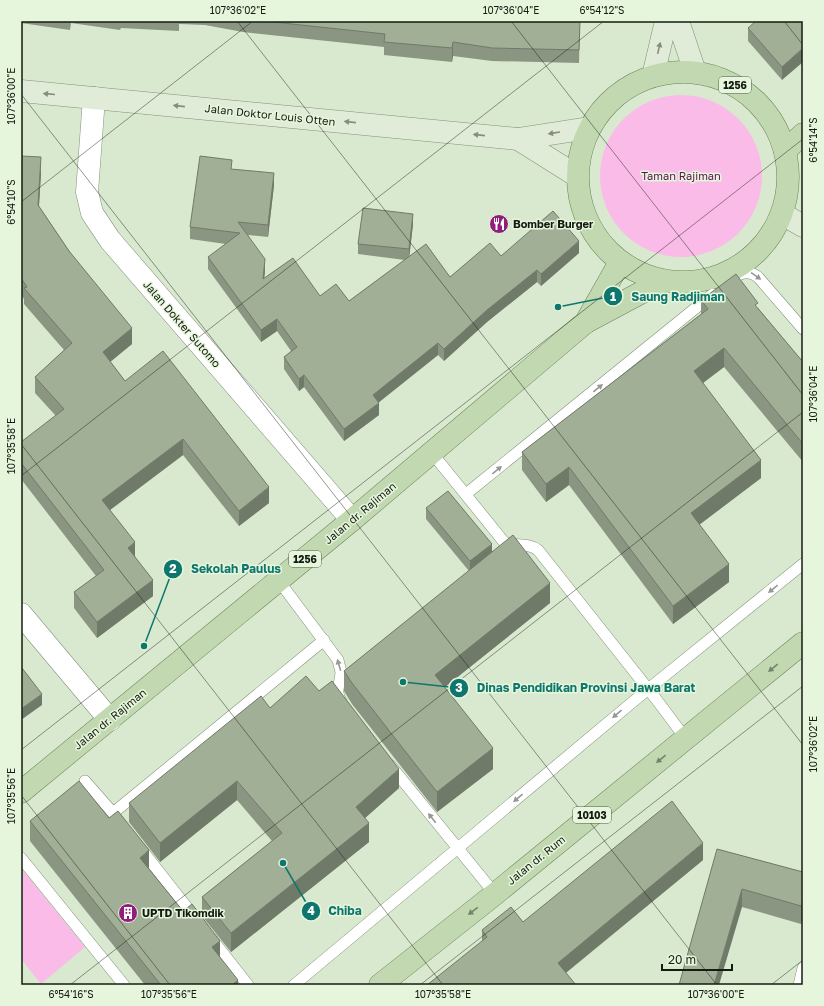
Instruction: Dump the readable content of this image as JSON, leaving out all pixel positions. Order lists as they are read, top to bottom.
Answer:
{
  "streets": {
    "main road": [
      "1256",
      "Jalan Doktor Louis Otten",
      "Jalan dr. Rajiman",
      "10103",
      "Jalan dr. Rum"
    ],
    "street": ["Jalan Dokter Sutomo"]
  },
  "crossings": [
    ["1256", "Jalan Doktor Louis Otten"],
    ["1256", "Jalan dr. Rajiman"],
    ["Jalan Doktor Louis Otten", "Jalan Dokter Sutomo"],
    ["Jalan Dokter Sutomo", "Jalan dr. Rajiman"]
  ],
  "one_way": ["Jalan Doktor Louis Otten", "Jalan dr. Rum"],
  "parks": ["Taman Rajiman"],
  "places": {
    "restaurant": ["Bomber Burger"],
    "other": [
      "Saung Radjiman",
      "Sekolah Paulus",
      "Dinas Pendidikan Provinsi Jawa Barat",
      "Chiba"
    ],
    "building": ["UPTD Tikomdik"]
  },
  "scale_bar": "20 m",
  "coordinates": [
    "107°36'02\"E",
    "107°36'04\"E",
    "6°54'12\"S",
    "107°36'00\"E",
    "6°54'14\"S",
    "6°54'10\"S",
    "107°35'58\"E",
    "107°35'56\"E",
    "6°54'16\"S"
  ]
}
